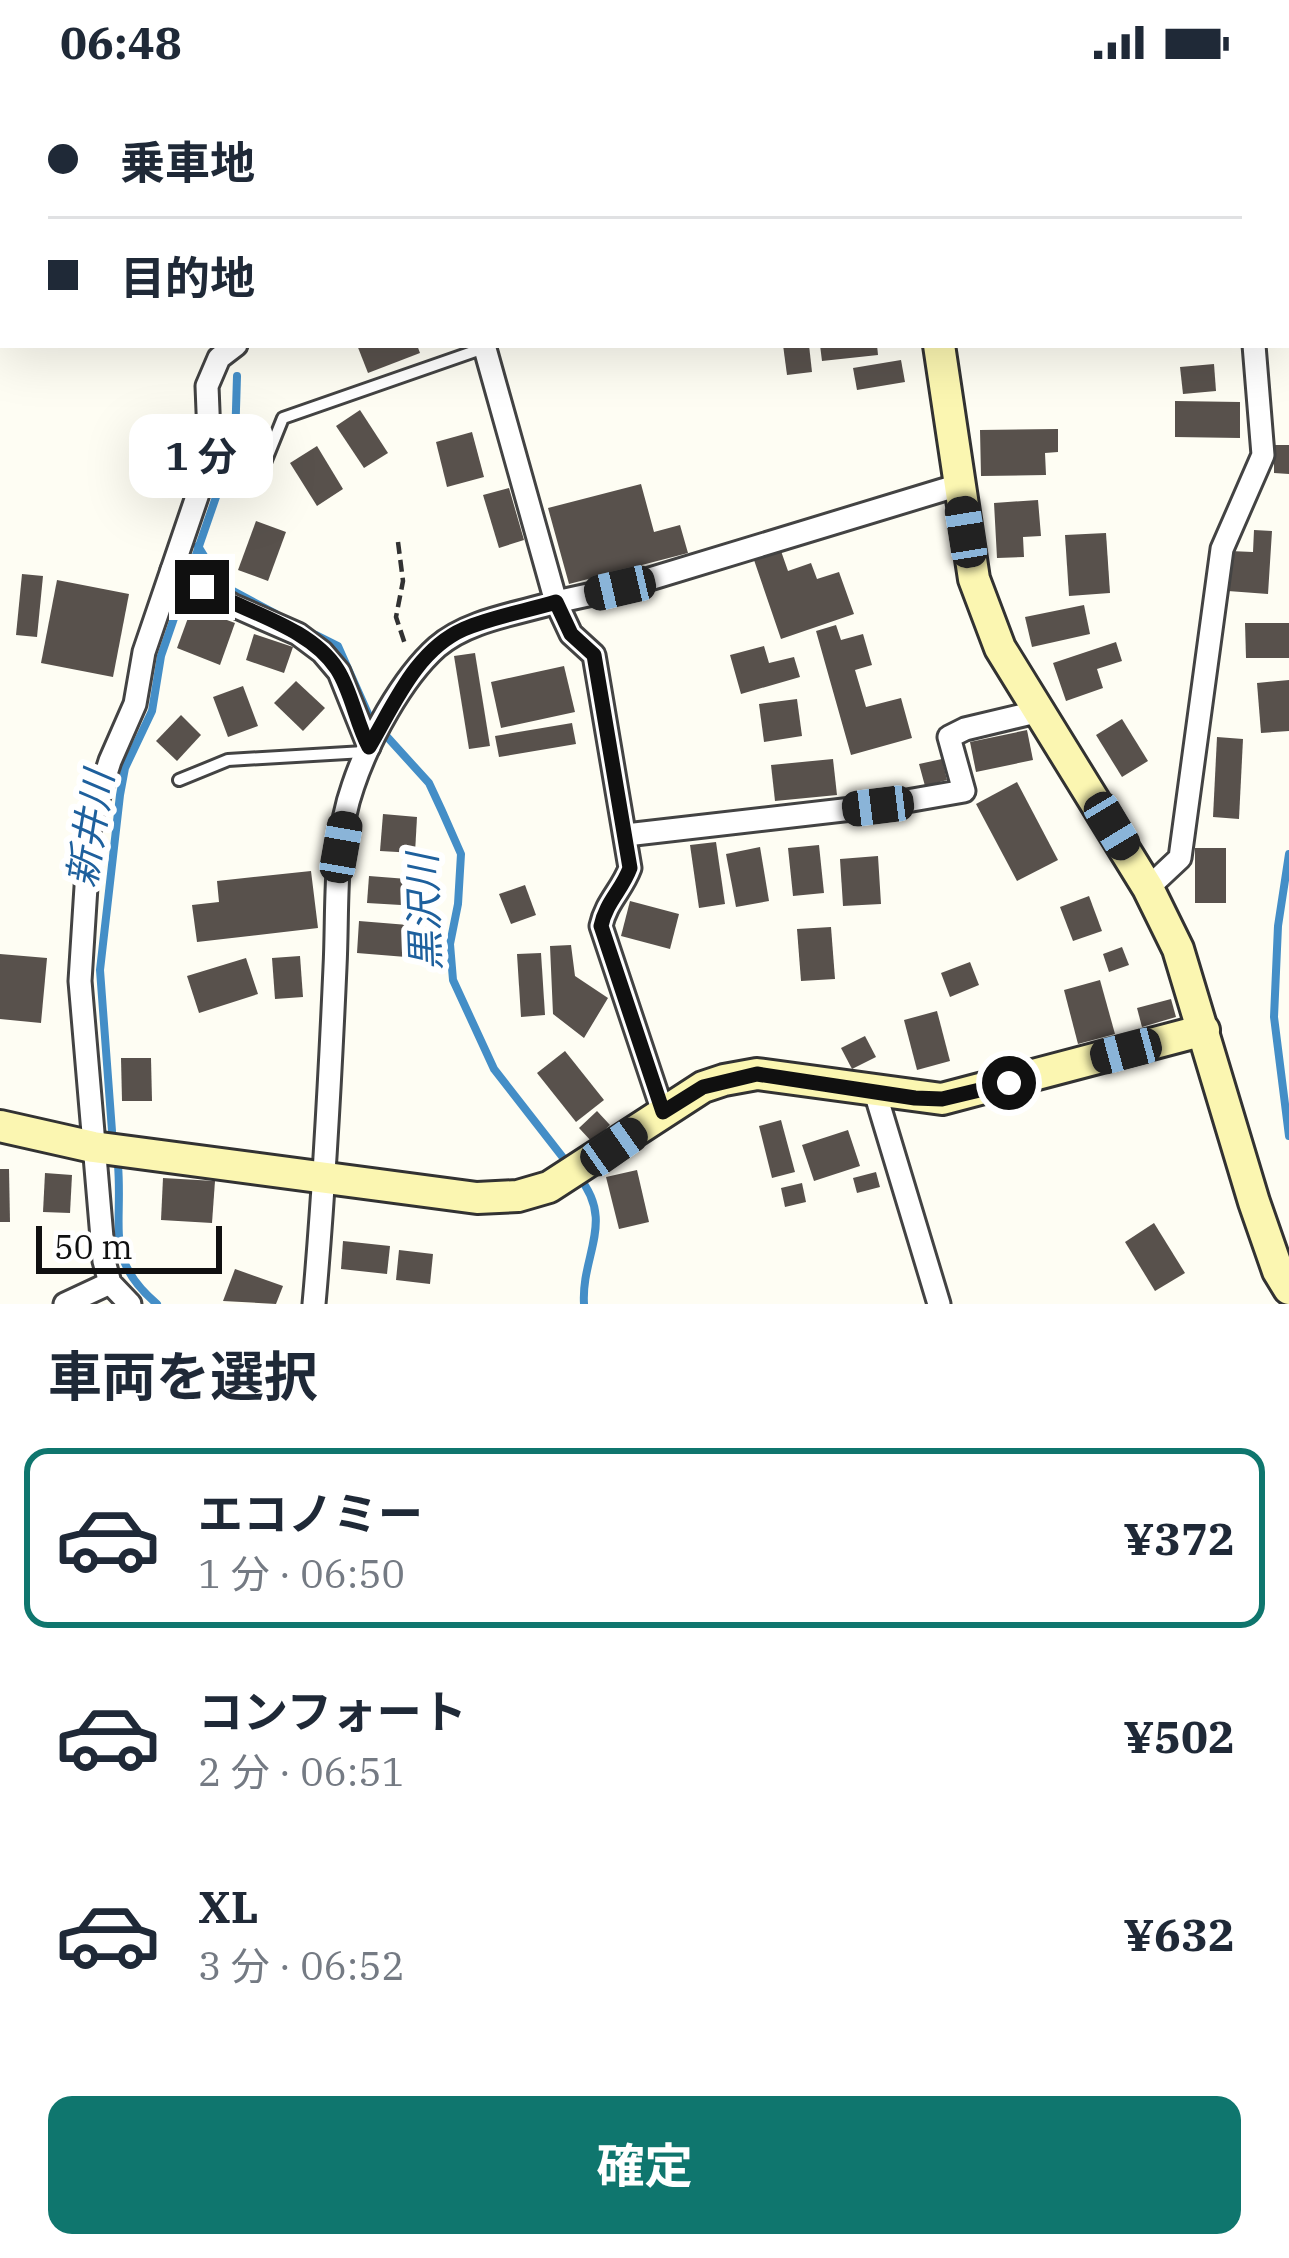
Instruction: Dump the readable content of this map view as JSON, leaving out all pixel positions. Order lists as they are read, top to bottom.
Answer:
{
  "water": ["新井川", "黒沢川"],
  "scale_bar": "50 m",
  "page": {
    "status": "06:48",
    "banner": ["乗車地", "目的地"],
    "bubble": "1 分",
    "scale": "50 m",
    "heading": "車両を選択",
    "list": [
      {
        "name": "エコノミー",
        "note": "1 分 · 06:50",
        "value": "¥372"
      },
      {
        "name": "コンフォート",
        "note": "2 分 · 06:51",
        "value": "¥502"
      },
      {
        "name": "XL",
        "note": "3 分 · 06:52",
        "value": "¥632"
      }
    ],
    "buttons": "確定"
  }
}
